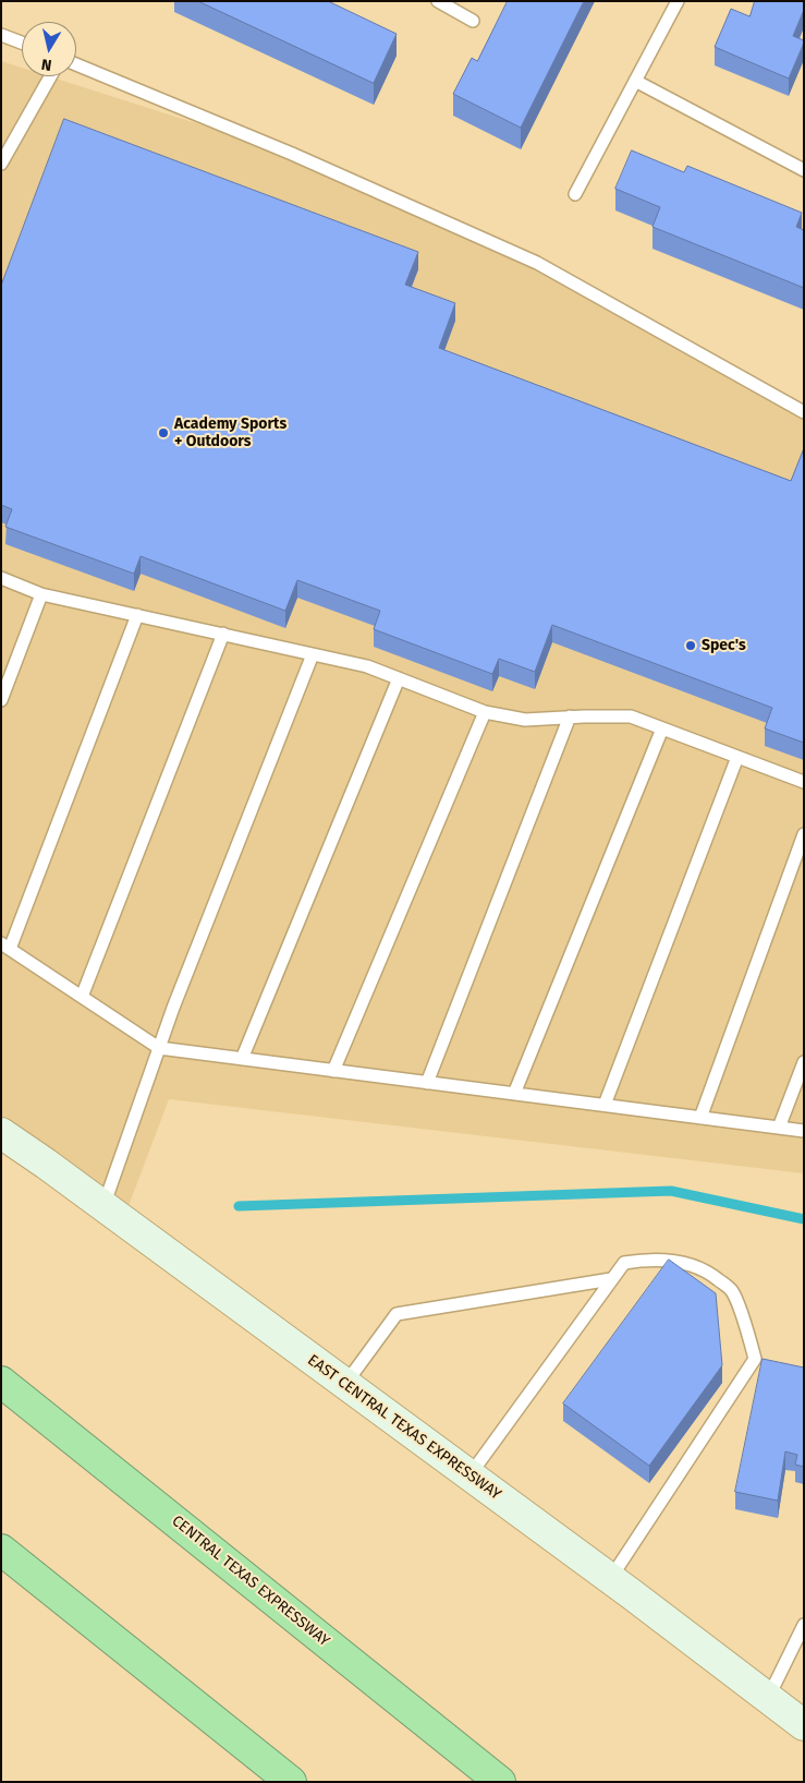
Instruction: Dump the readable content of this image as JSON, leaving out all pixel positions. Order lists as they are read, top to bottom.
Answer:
{
  "streets": {
    "highway": ["CENTRAL TEXAS EXPRESSWAY"],
    "main road": ["EAST CENTRAL TEXAS EXPRESSWAY"]
  },
  "places": ["Academy Sports + Outdoors", "Spec's"],
  "north": "bottom"
}
